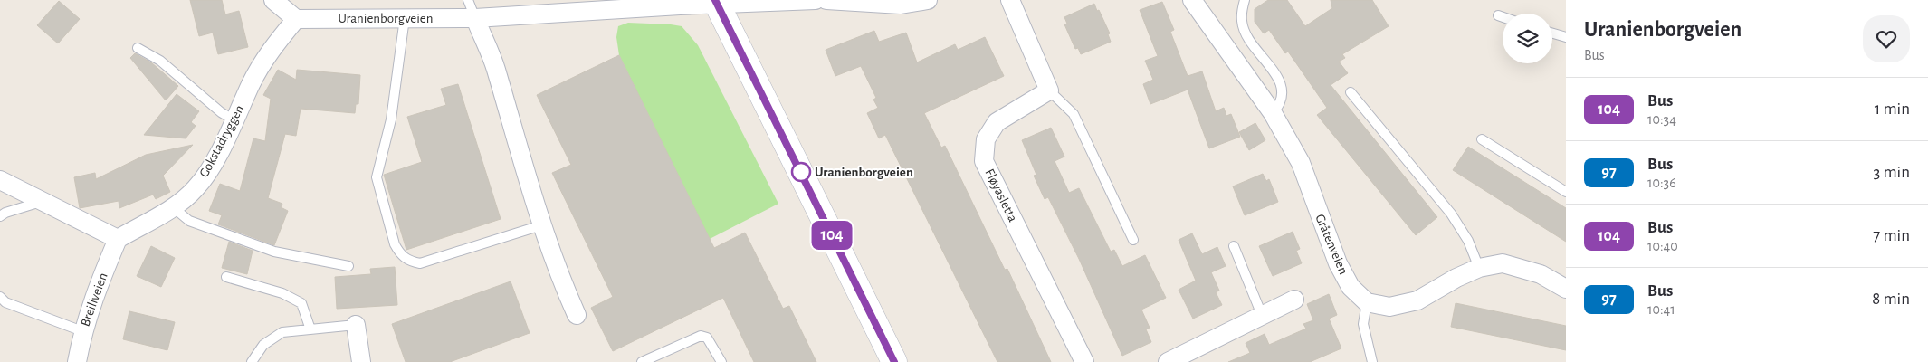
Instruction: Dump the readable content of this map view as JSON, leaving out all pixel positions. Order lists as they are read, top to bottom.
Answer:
{
  "streets": {
    "street": [
      "Uranienborgveien",
      "Gokstadryggen",
      "Fløyasletta",
      "Gråtenveien",
      "Breiliveien"
    ]
  },
  "crossings": [
    ["Uranienborgveien", "Gokstadryggen"],
    ["Gokstadryggen", "Breiliveien"]
  ],
  "places": ["Uranienborgveien"],
  "lines": ["bus line 104"],
  "page": {
    "on_map": "104",
    "heading": ["Uranienborgveien", "Bus"],
    "list": [
      {
        "mark": "104",
        "name": "Bus",
        "note": "10:34",
        "value": "1 min"
      },
      {
        "mark": "97",
        "name": "Bus",
        "note": "10:36",
        "value": "3 min"
      },
      {
        "mark": "104",
        "name": "Bus",
        "note": "10:40",
        "value": "7 min"
      },
      {
        "mark": "97",
        "name": "Bus",
        "note": "10:41",
        "value": "8 min"
      }
    ]
  }
}
